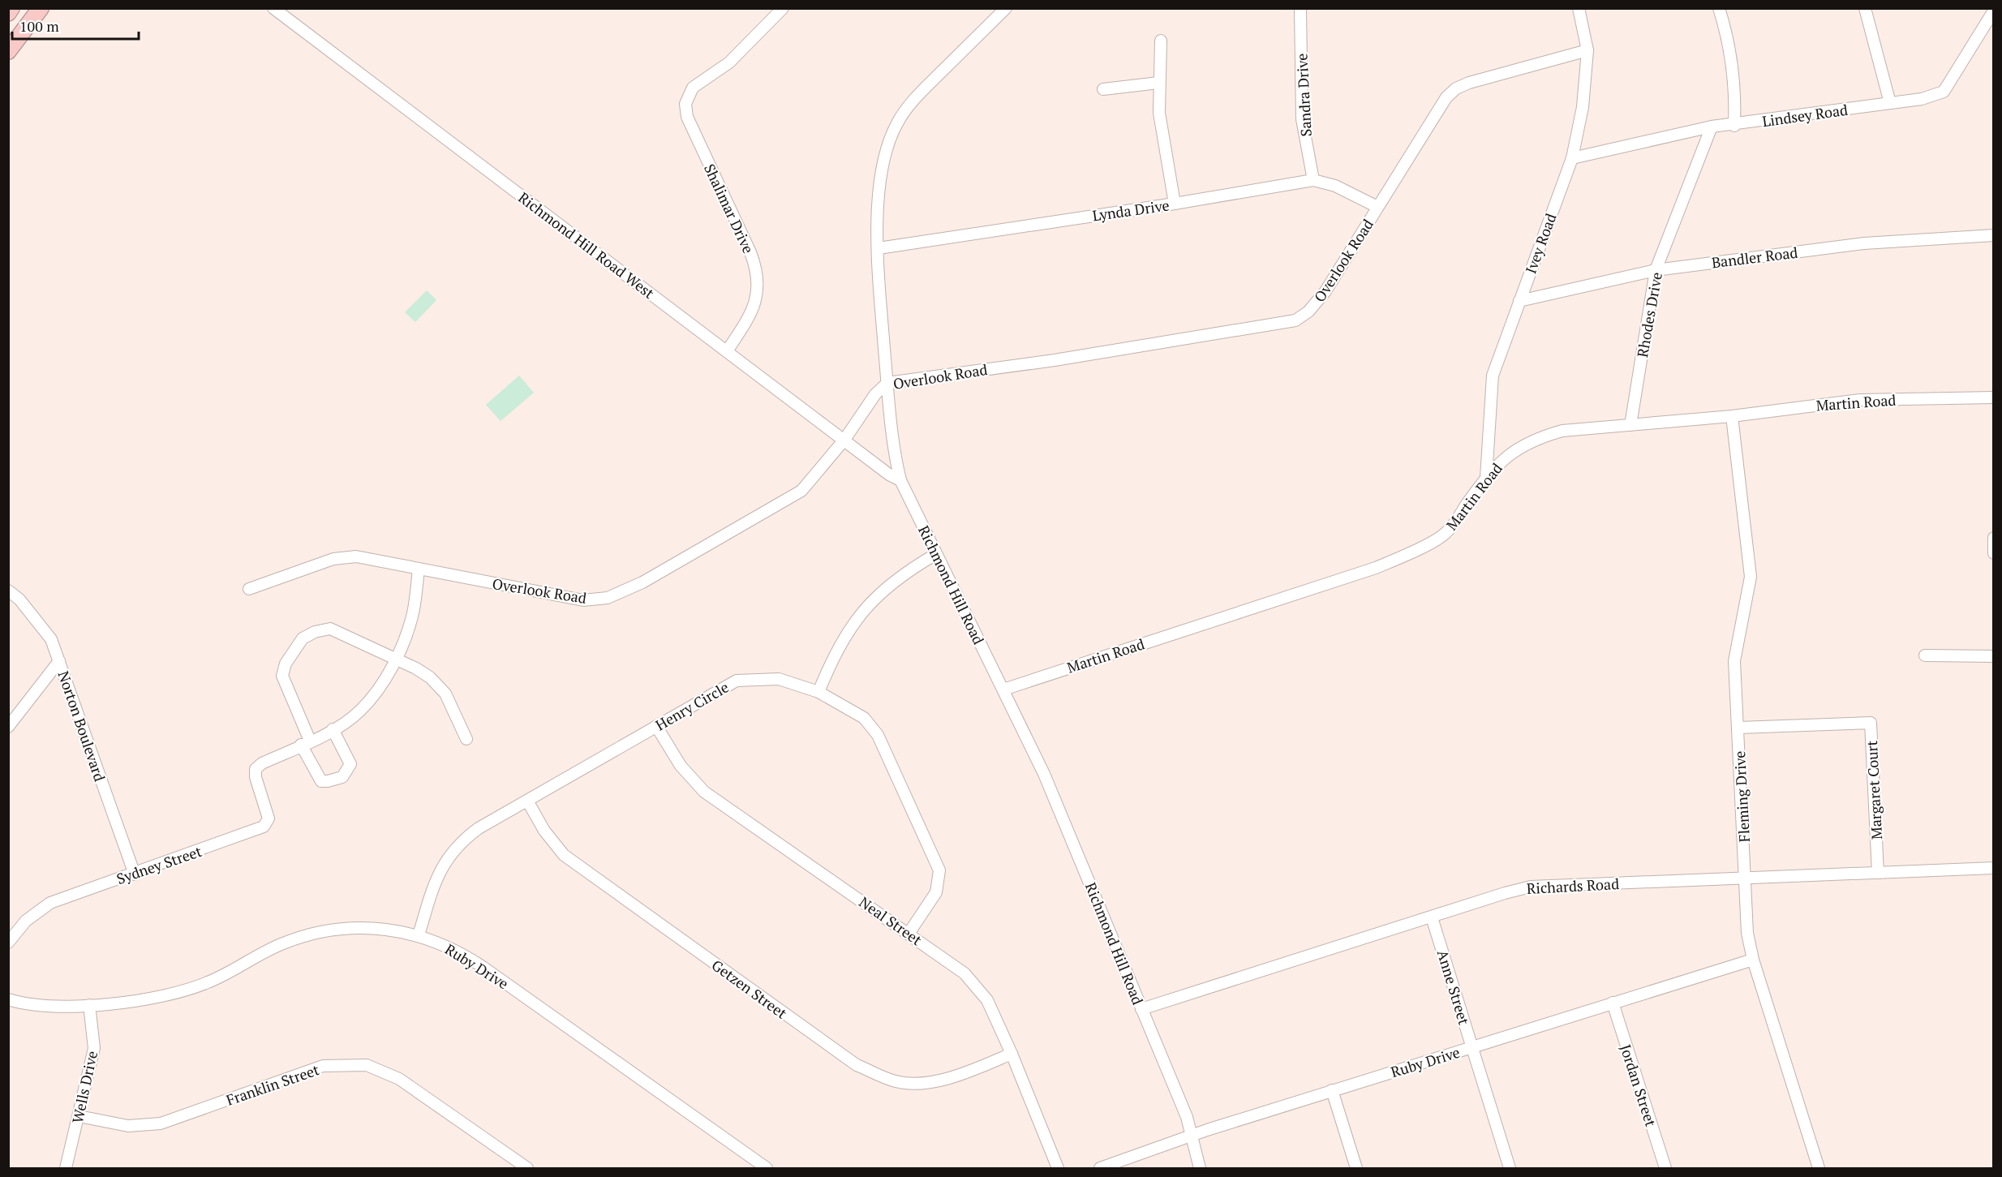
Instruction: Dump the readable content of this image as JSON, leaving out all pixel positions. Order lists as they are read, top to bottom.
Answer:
{
  "streets": {
    "street": [
      "Sandra Drive",
      "Lindsey Road",
      "Shalimar Drive",
      "Lynda Drive",
      "Ivey Road",
      "Richmond Hill Road West",
      "Bandler Road",
      "Overlook Road",
      "Rhodes Drive",
      "Martin Road",
      "Richmond Hill Road",
      "Henry Circle",
      "Norton Boulevard",
      "Margaret Court",
      "Fleming Drive",
      "Sydney Street",
      "Richards Road",
      "Neal Street",
      "Ruby Drive",
      "Anne Street",
      "Getzen Street",
      "Franklin Street",
      "Jordan Street",
      "Wells Drive"
    ]
  },
  "crossings": [
    ["Sandra Drive", "Lynda Drive"],
    ["Lindsey Road", "Ivey Road"],
    ["Lindsey Road", "Rhodes Drive"],
    ["Shalimar Drive", "Richmond Hill Road West"],
    ["Lynda Drive", "Overlook Road"],
    ["Lynda Drive", "Richmond Hill Road"],
    ["Ivey Road", "Bandler Road"],
    ["Ivey Road", "Overlook Road"],
    ["Ivey Road", "Martin Road"],
    ["Richmond Hill Road West", "Overlook Road"],
    ["Richmond Hill Road West", "Richmond Hill Road"],
    ["Bandler Road", "Rhodes Drive"],
    ["Overlook Road", "Richmond Hill Road"],
    ["Rhodes Drive", "Martin Road"],
    ["Martin Road", "Richmond Hill Road"],
    ["Martin Road", "Fleming Drive"],
    ["Richmond Hill Road", "Richards Road"],
    ["Richmond Hill Road", "Ruby Drive"],
    ["Henry Circle", "Neal Street"],
    ["Henry Circle", "Ruby Drive"],
    ["Henry Circle", "Getzen Street"],
    ["Norton Boulevard", "Sydney Street"],
    ["Margaret Court", "Fleming Drive"],
    ["Margaret Court", "Richards Road"],
    ["Fleming Drive", "Richards Road"],
    ["Fleming Drive", "Ruby Drive"],
    ["Richards Road", "Anne Street"],
    ["Neal Street", "Getzen Street"],
    ["Ruby Drive", "Anne Street"],
    ["Ruby Drive", "Jordan Street"],
    ["Ruby Drive", "Wells Drive"],
    ["Franklin Street", "Wells Drive"]
  ],
  "scale_bar": "100 m"
}
